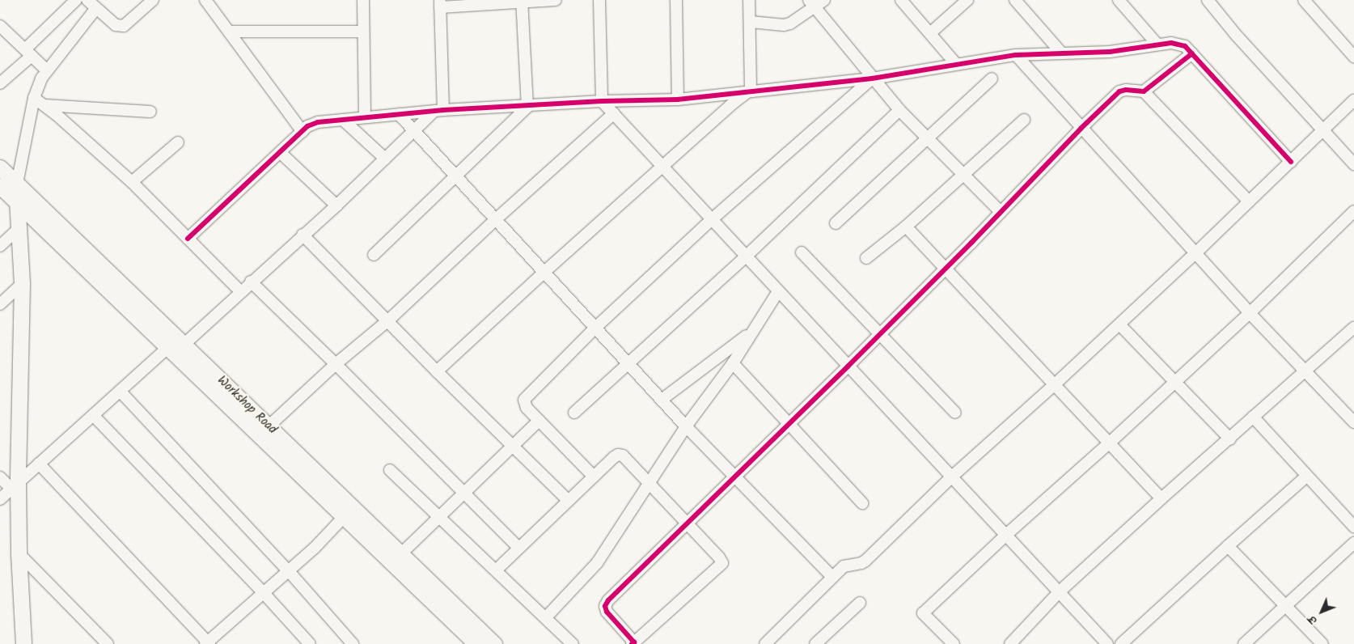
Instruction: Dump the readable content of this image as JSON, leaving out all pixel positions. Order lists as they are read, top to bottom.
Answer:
{
  "streets": {
    "main road": ["Workshop Road"]
  },
  "north": "bottom left"
}
